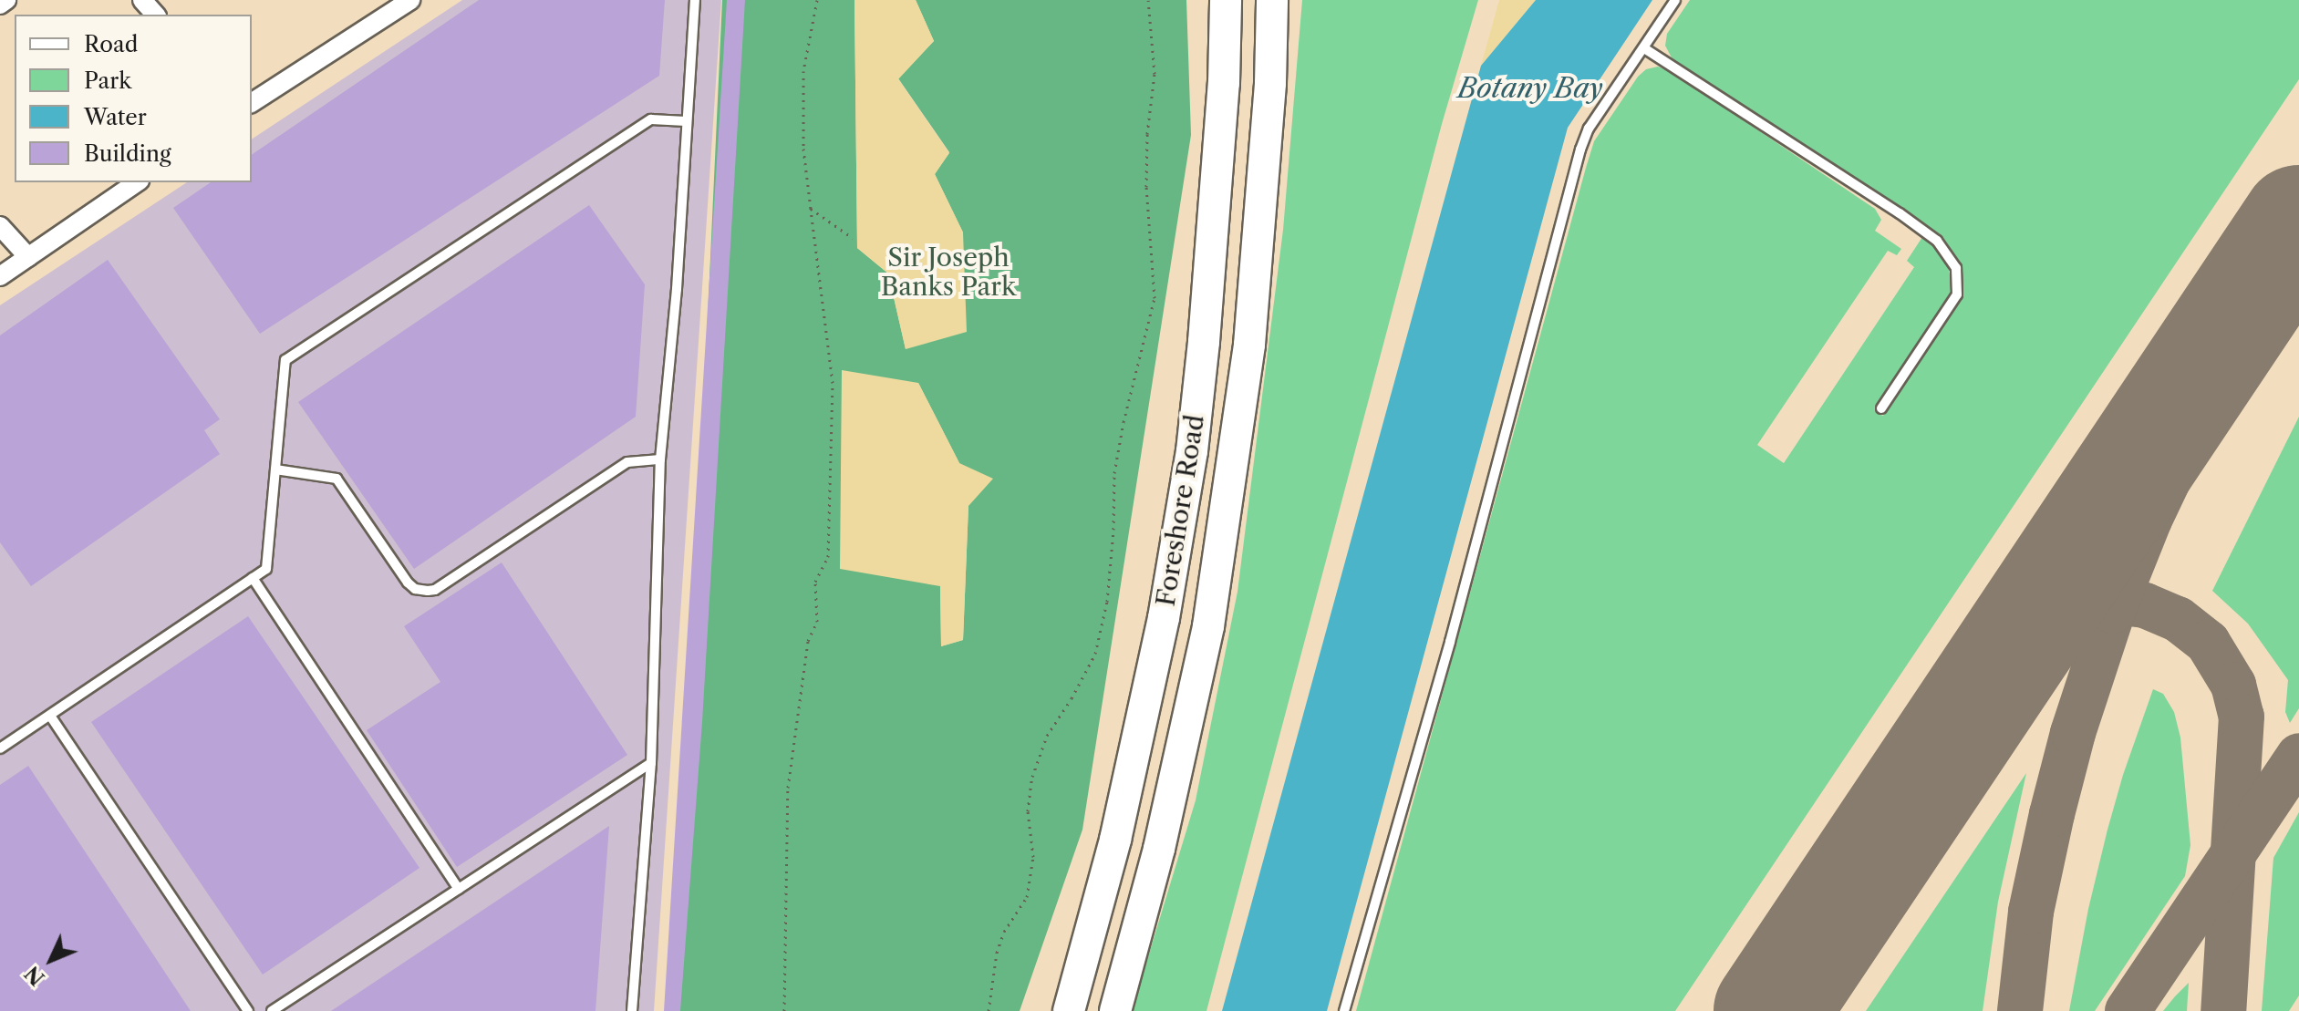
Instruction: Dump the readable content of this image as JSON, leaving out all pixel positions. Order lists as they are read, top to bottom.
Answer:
{
  "streets": {
    "main road": ["Foreshore Road"]
  },
  "water": ["Botany Bay"],
  "parks": ["Sir Joseph Banks Park"],
  "legend": [
    "Road",
    "Park",
    "Water",
    "Building"
  ],
  "north": "bottom left"
}
